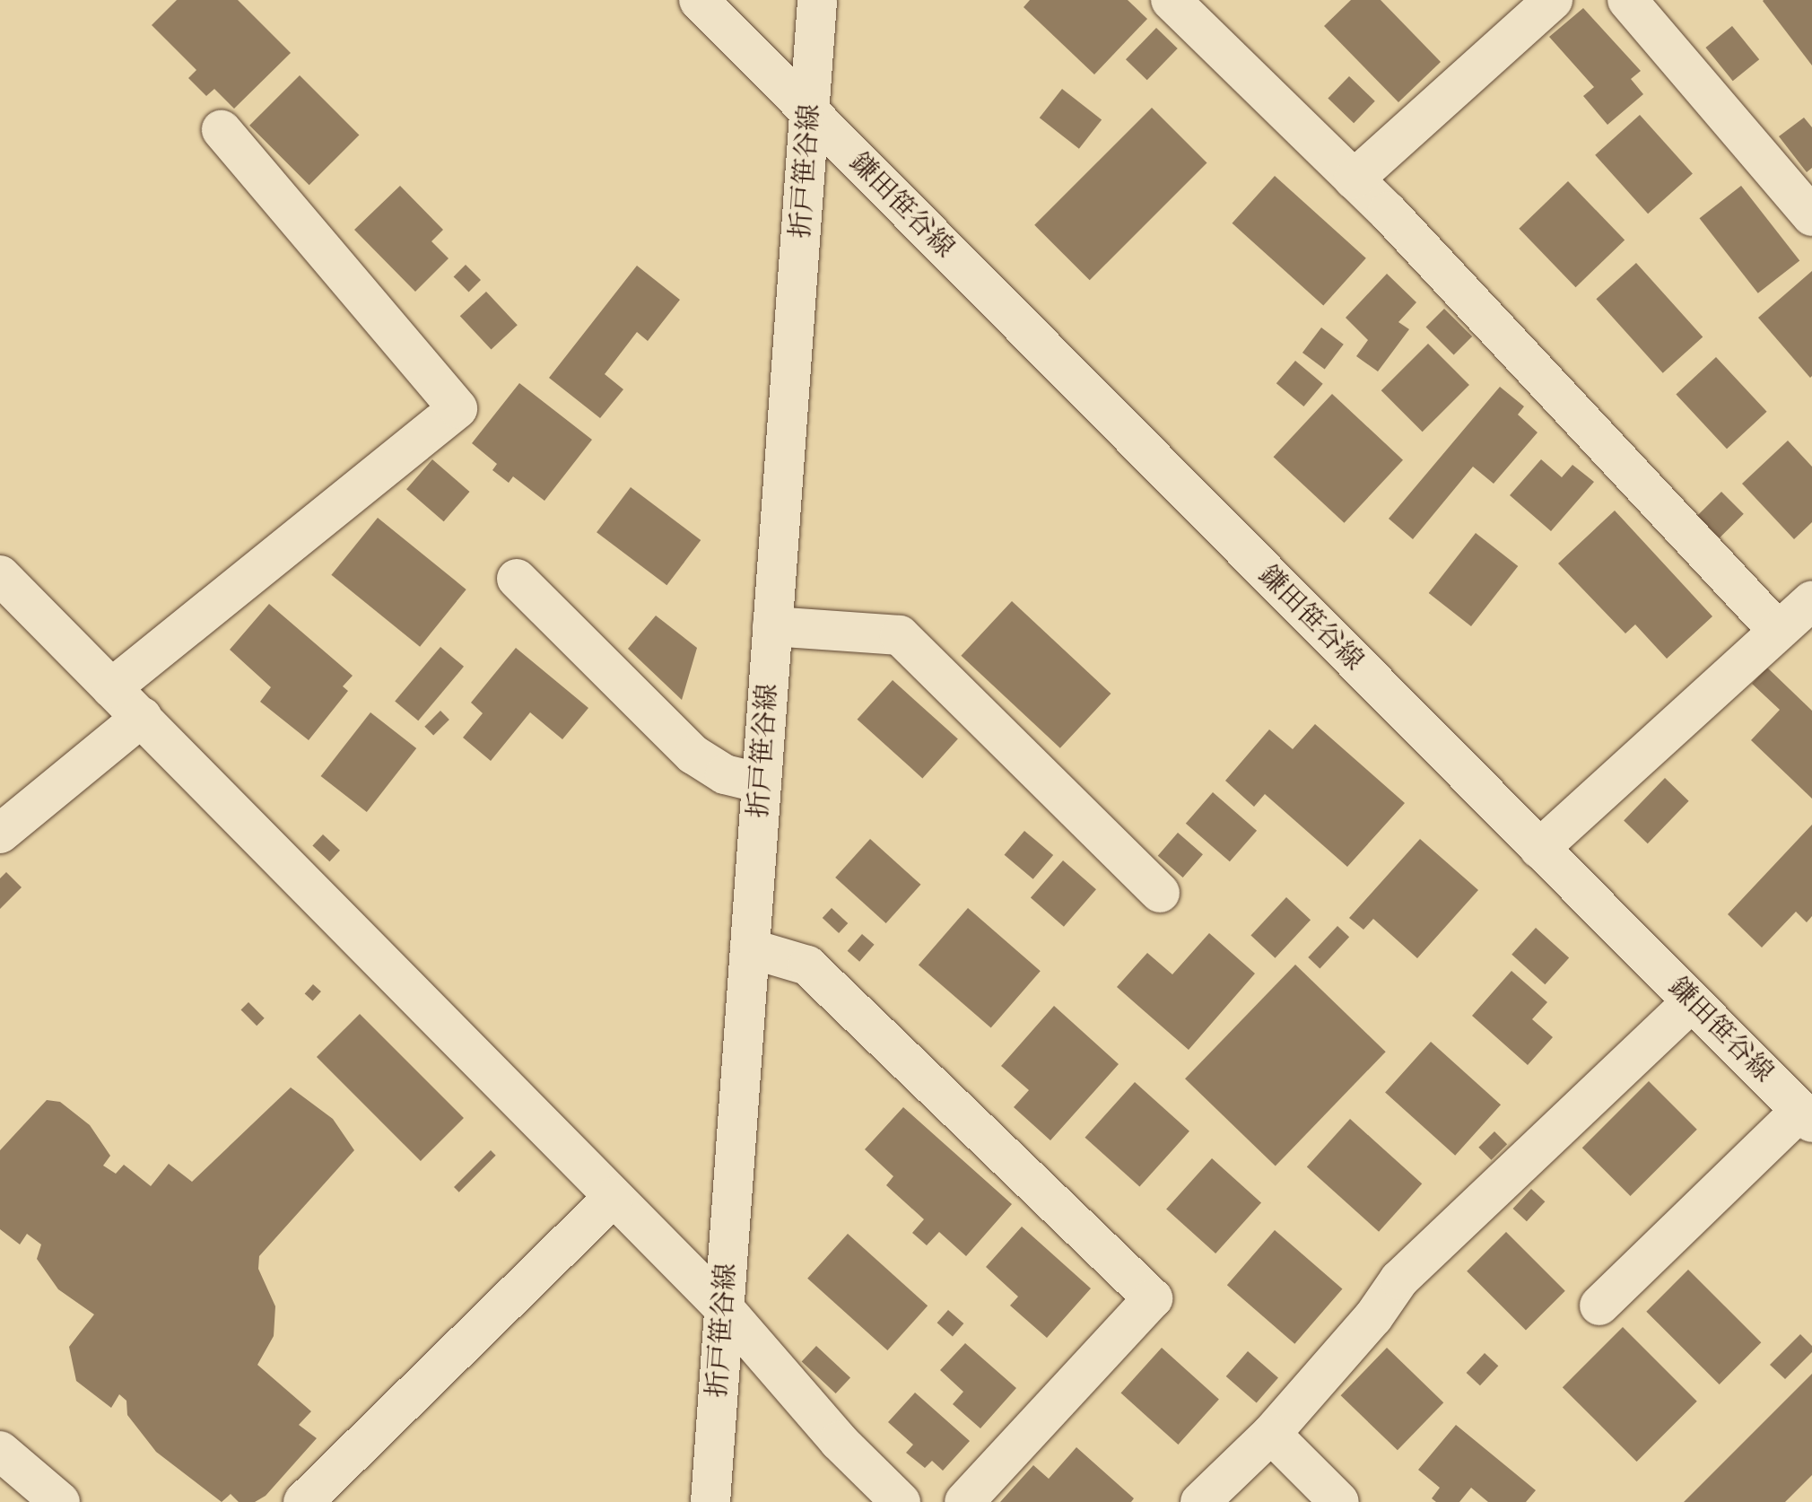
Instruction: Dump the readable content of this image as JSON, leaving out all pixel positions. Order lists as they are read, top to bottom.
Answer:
{
  "streets": {
    "street": ["折戸笹谷線", "鎌田笹谷線"]
  },
  "crossings": [
    ["折戸笹谷線", "鎌田笹谷線"]
  ]
}
